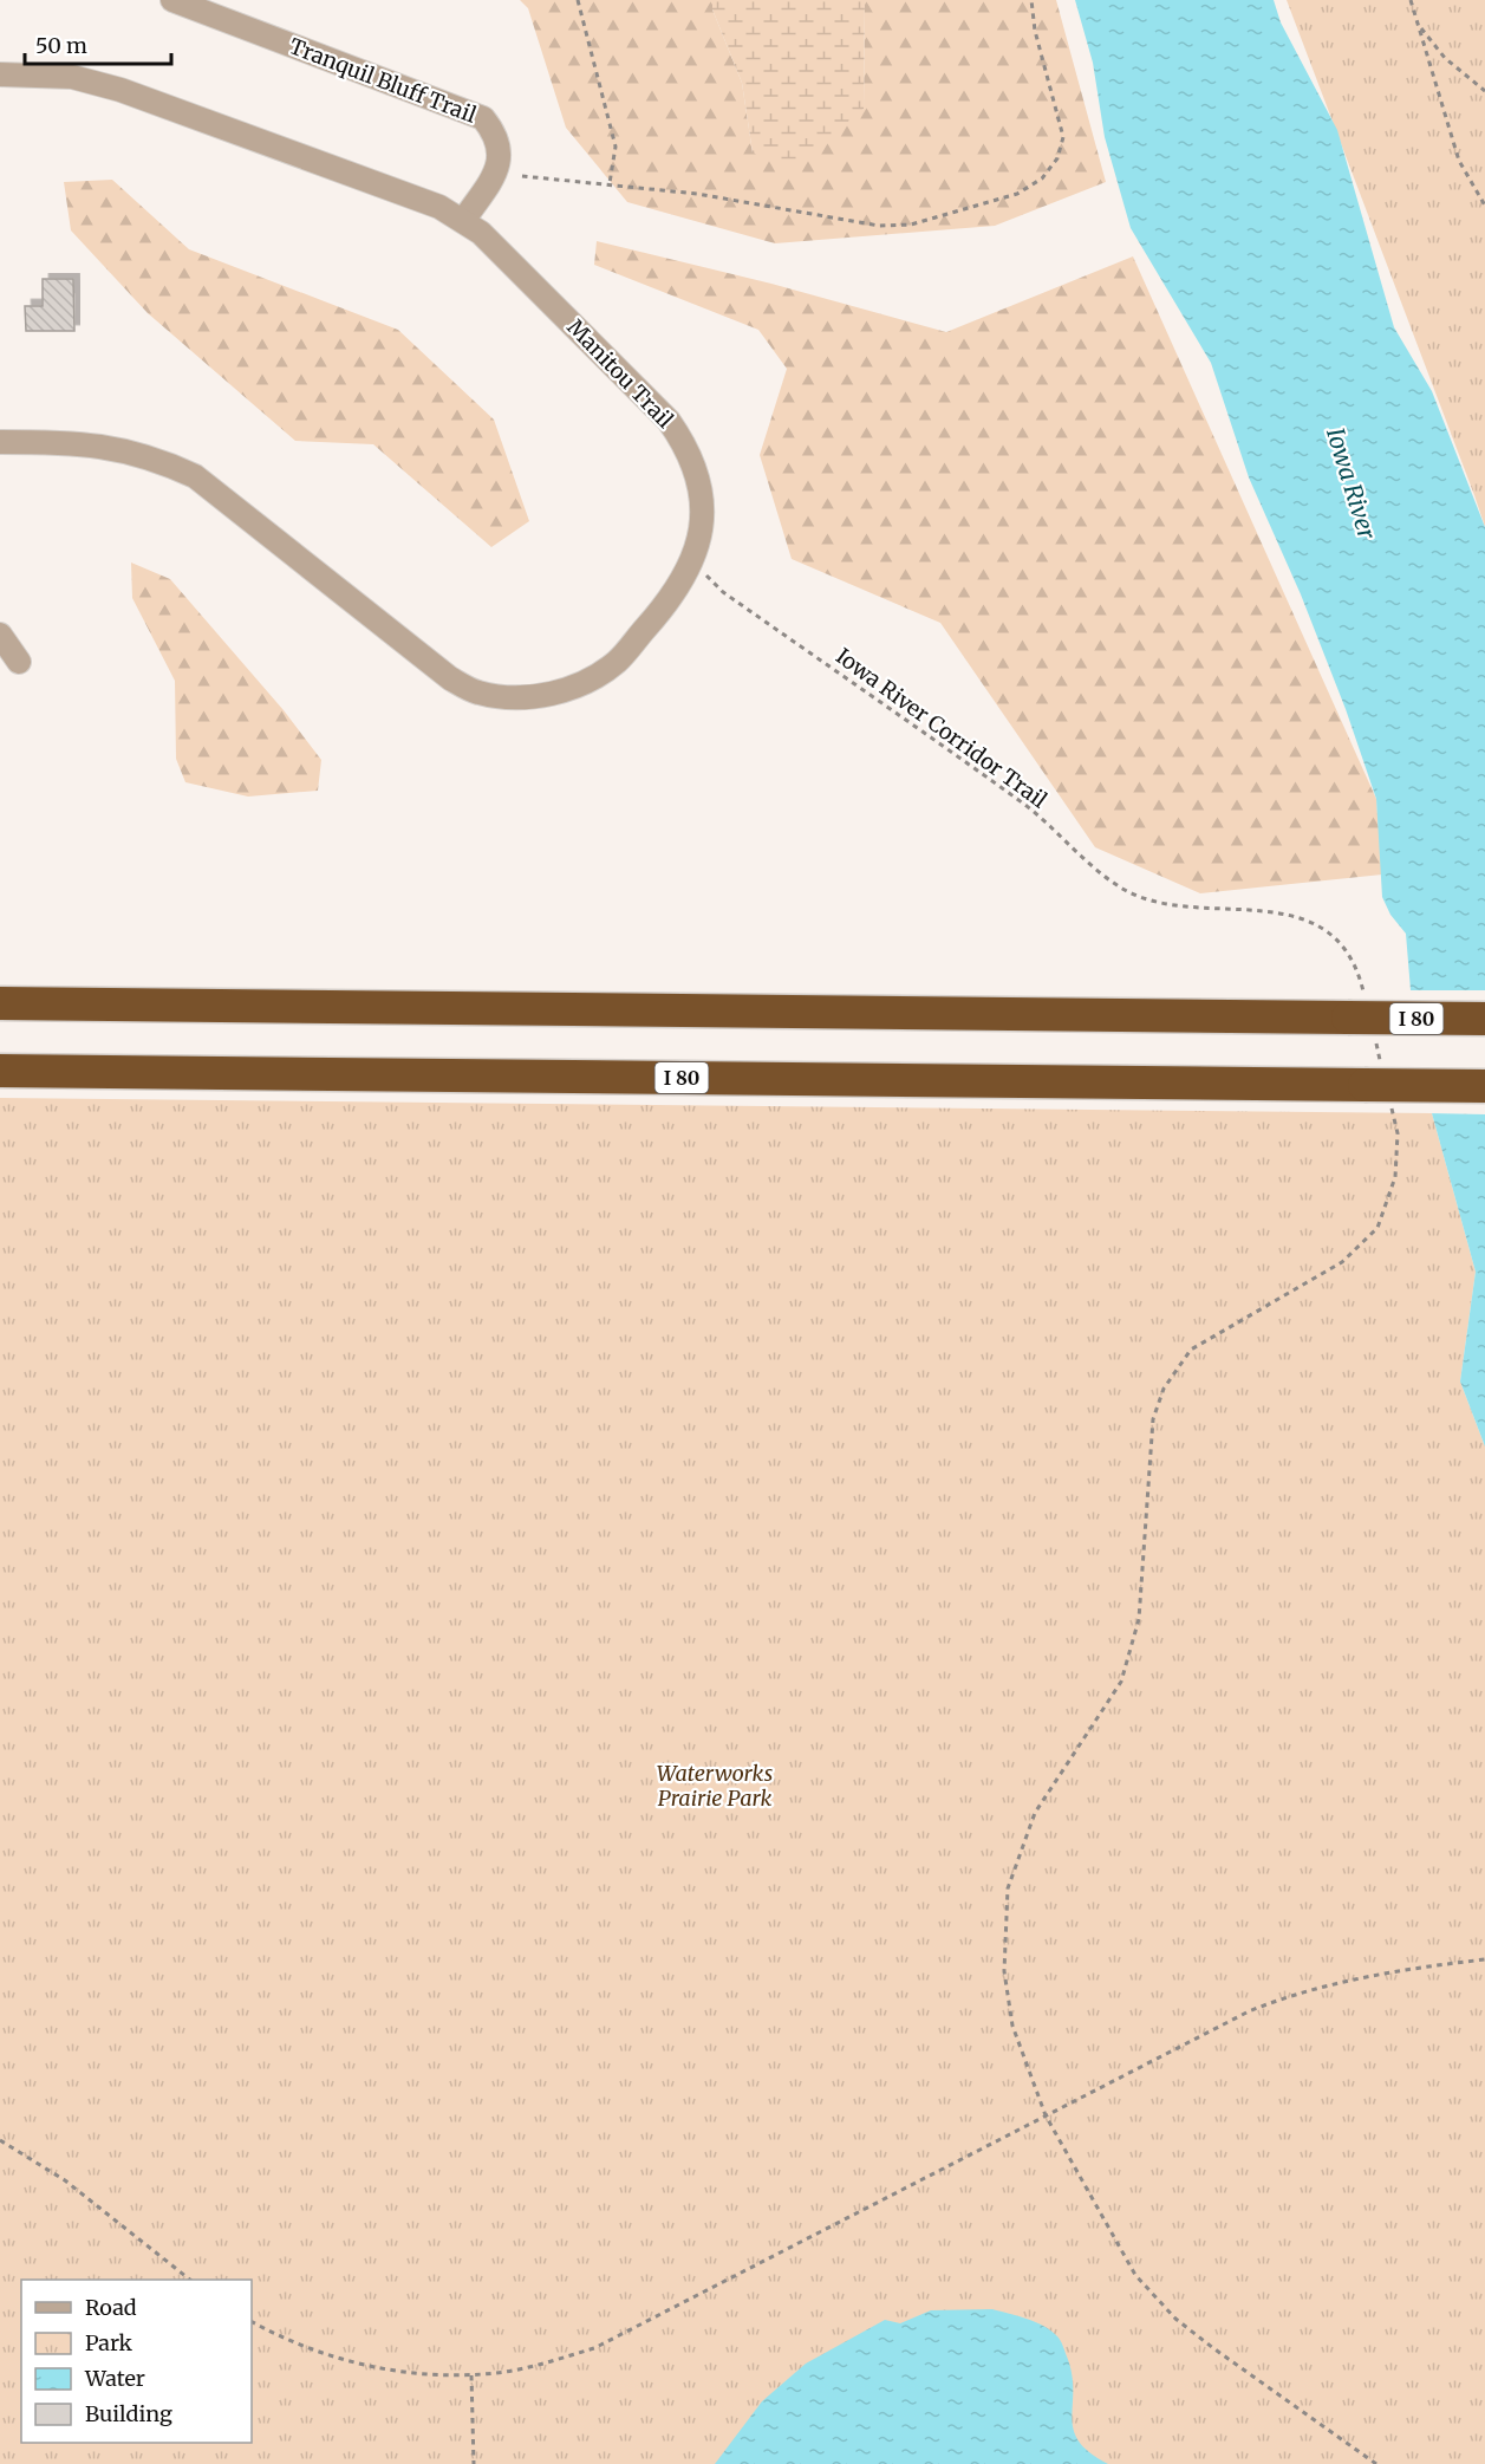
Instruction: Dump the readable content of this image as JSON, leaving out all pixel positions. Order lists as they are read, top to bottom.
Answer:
{
  "streets": {
    "highway": ["I 80"],
    "street": ["Tranquil Bluff Trail", "Manitou Trail"],
    "path": ["Iowa River Corridor Trail"]
  },
  "crossings": [
    ["Tranquil Bluff Trail", "Manitou Trail"],
    ["Manitou Trail", "Iowa River Corridor Trail"],
    ["Iowa River Corridor Trail", "I 80"]
  ],
  "water": ["Iowa River"],
  "parks": ["Waterworks Prairie Park"],
  "legend": [
    "Road",
    "Park",
    "Water",
    "Building"
  ],
  "scale_bar": "50 m"
}
